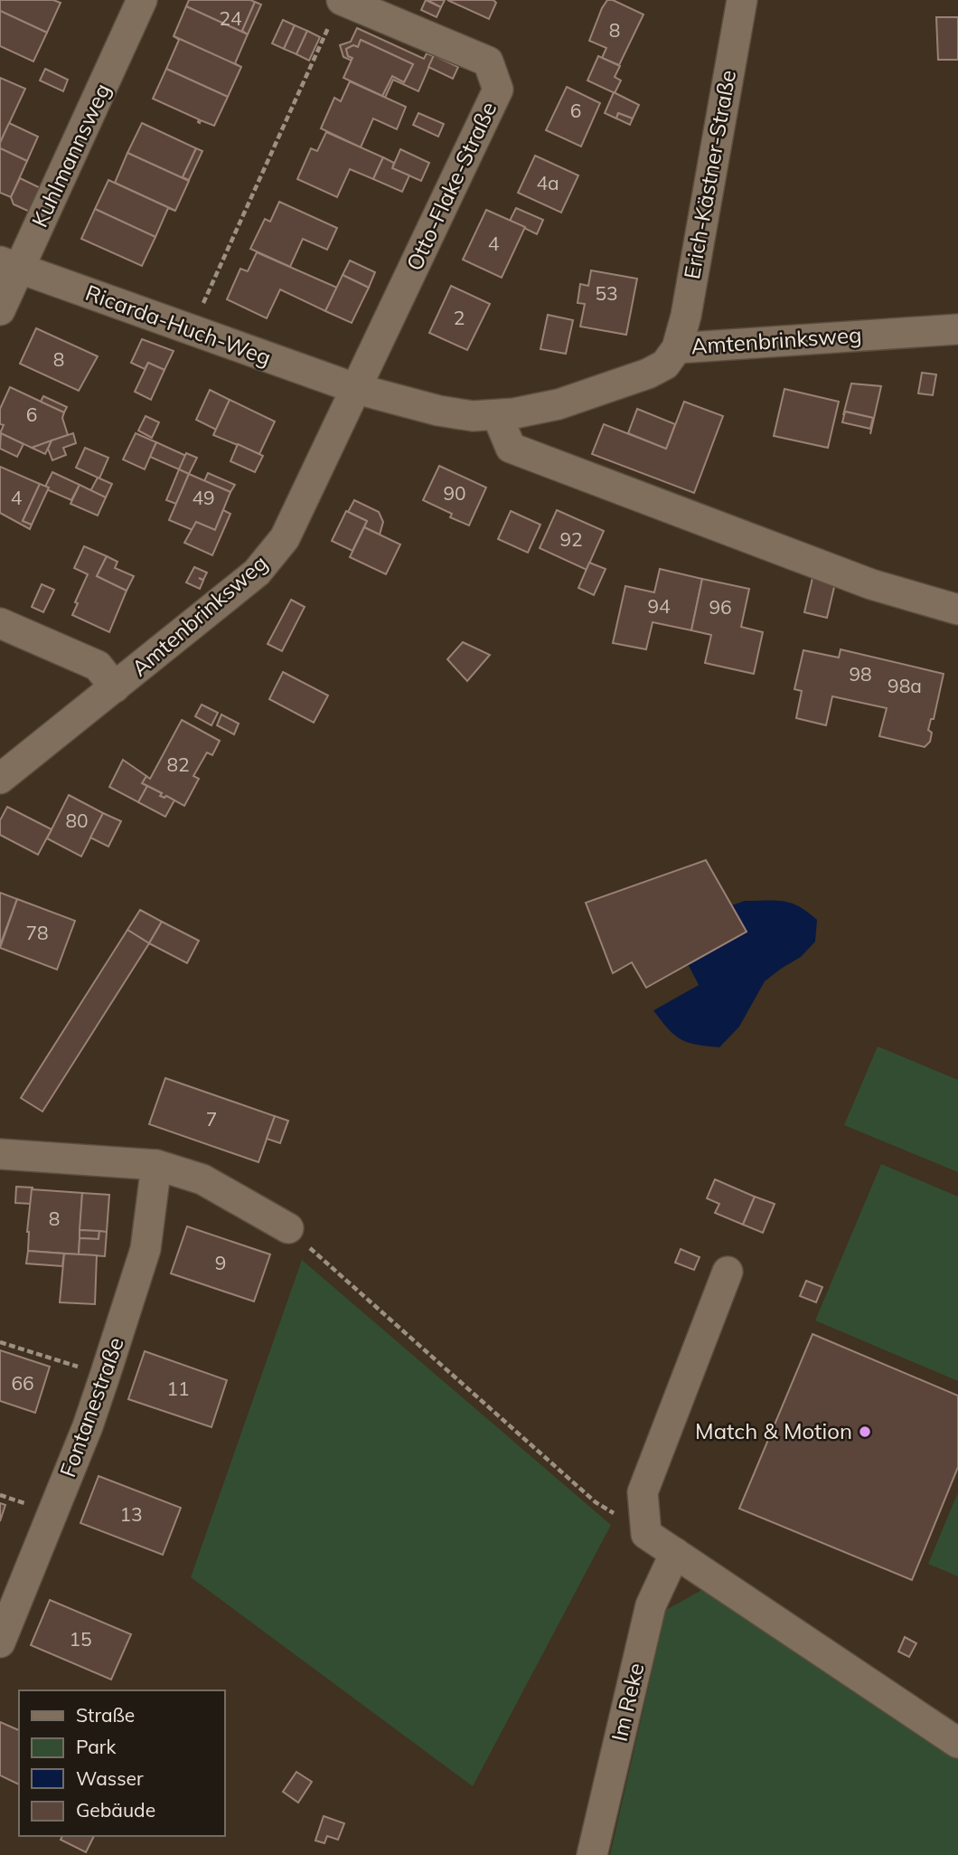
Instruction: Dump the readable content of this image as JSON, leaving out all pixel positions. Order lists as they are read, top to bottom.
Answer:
{
  "streets": {
    "street": [
      "Kuhlmannsweg",
      "Erich-Kästner-Straße",
      "Otto-Flake-Straße",
      "Ricarda-Huch-Weg",
      "Amtenbrinksweg",
      "Fontanestraße",
      "Im Reke"
    ]
  },
  "crossings": [
    ["Kuhlmannsweg", "Ricarda-Huch-Weg"],
    ["Erich-Kästner-Straße", "Amtenbrinksweg"],
    ["Otto-Flake-Straße", "Ricarda-Huch-Weg"],
    ["Otto-Flake-Straße", "Amtenbrinksweg"],
    ["Ricarda-Huch-Weg", "Amtenbrinksweg"]
  ],
  "places": ["Match & Motion"],
  "house_numbers": [
    "24",
    "8",
    "6",
    "4a",
    "4",
    "53",
    "2",
    "8",
    "6",
    "90",
    "4",
    "49",
    "92",
    "94",
    "96",
    "98",
    "98a",
    "82",
    "80",
    "78",
    "7",
    "8",
    "9",
    "66",
    "11",
    "13",
    "15"
  ],
  "legend": [
    "Straße",
    "Park",
    "Wasser",
    "Gebäude"
  ]
}
